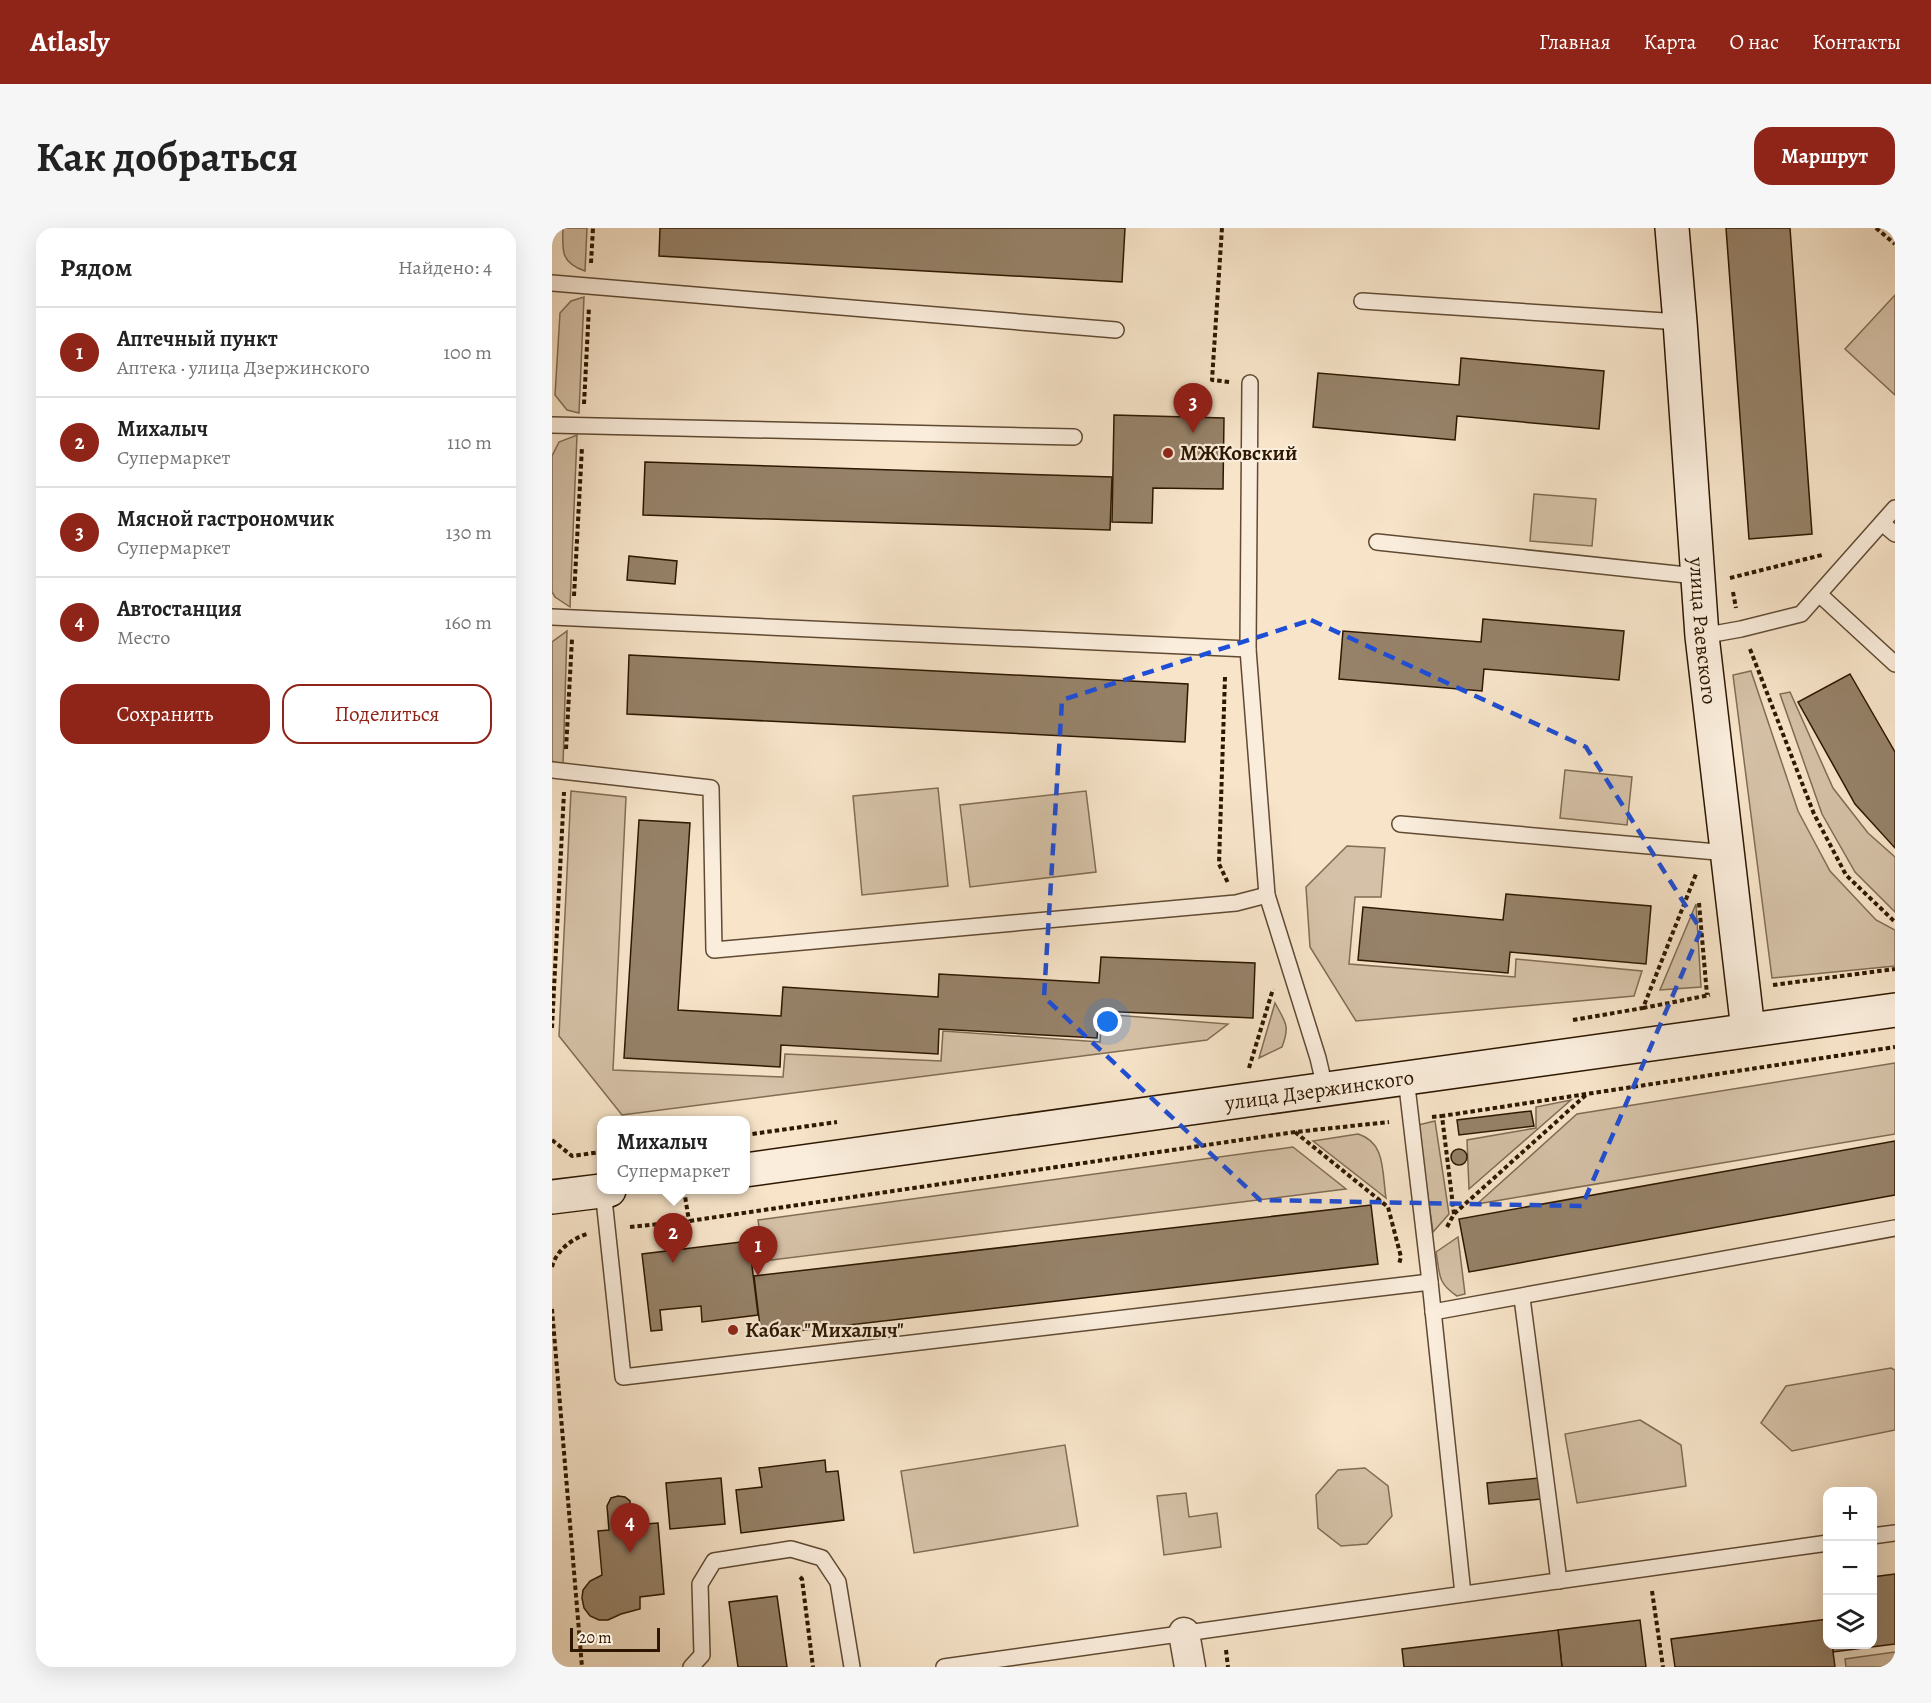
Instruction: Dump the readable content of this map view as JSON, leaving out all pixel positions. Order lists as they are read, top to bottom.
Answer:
{
  "streets": {
    "main road": ["улица Раевского", "улица Дзержинского"]
  },
  "crossings": [
    ["улица Раевского", "улица Дзержинского"]
  ],
  "places": ["МЖКовский", "Кабак \"Михалыч\""],
  "scale_bar": "20 m",
  "page": {
    "header": "Atlasly",
    "nav": [
      "Главная",
      "Карта",
      "О нас",
      "Контакты"
    ],
    "buttons": [
      "Маршрут",
      ["Сохранить", "Поделиться"]
    ],
    "title": "Как добраться",
    "heading": ["Рядом", "Найдено: 4"],
    "list": [
      {
        "mark": "1",
        "name": "Аптечный пункт",
        "note": "Аптека · улица Дзержинского",
        "value": "100 m"
      },
      {
        "mark": "2",
        "name": "Михалыч",
        "note": "Супермаркет",
        "value": "110 m"
      },
      {
        "mark": "3",
        "name": "Мясной гастрономчик",
        "note": "Супермаркет",
        "value": "130 m"
      },
      {
        "mark": "4",
        "name": "Автостанция",
        "note": "Место",
        "value": "160 m"
      }
    ],
    "pins": [
      "3",
      "2",
      "1",
      "4"
    ],
    "popup": ["Михалыч", "Супермаркет"],
    "map_buttons": ["+", "−"],
    "scale": "20 m"
  }
}
